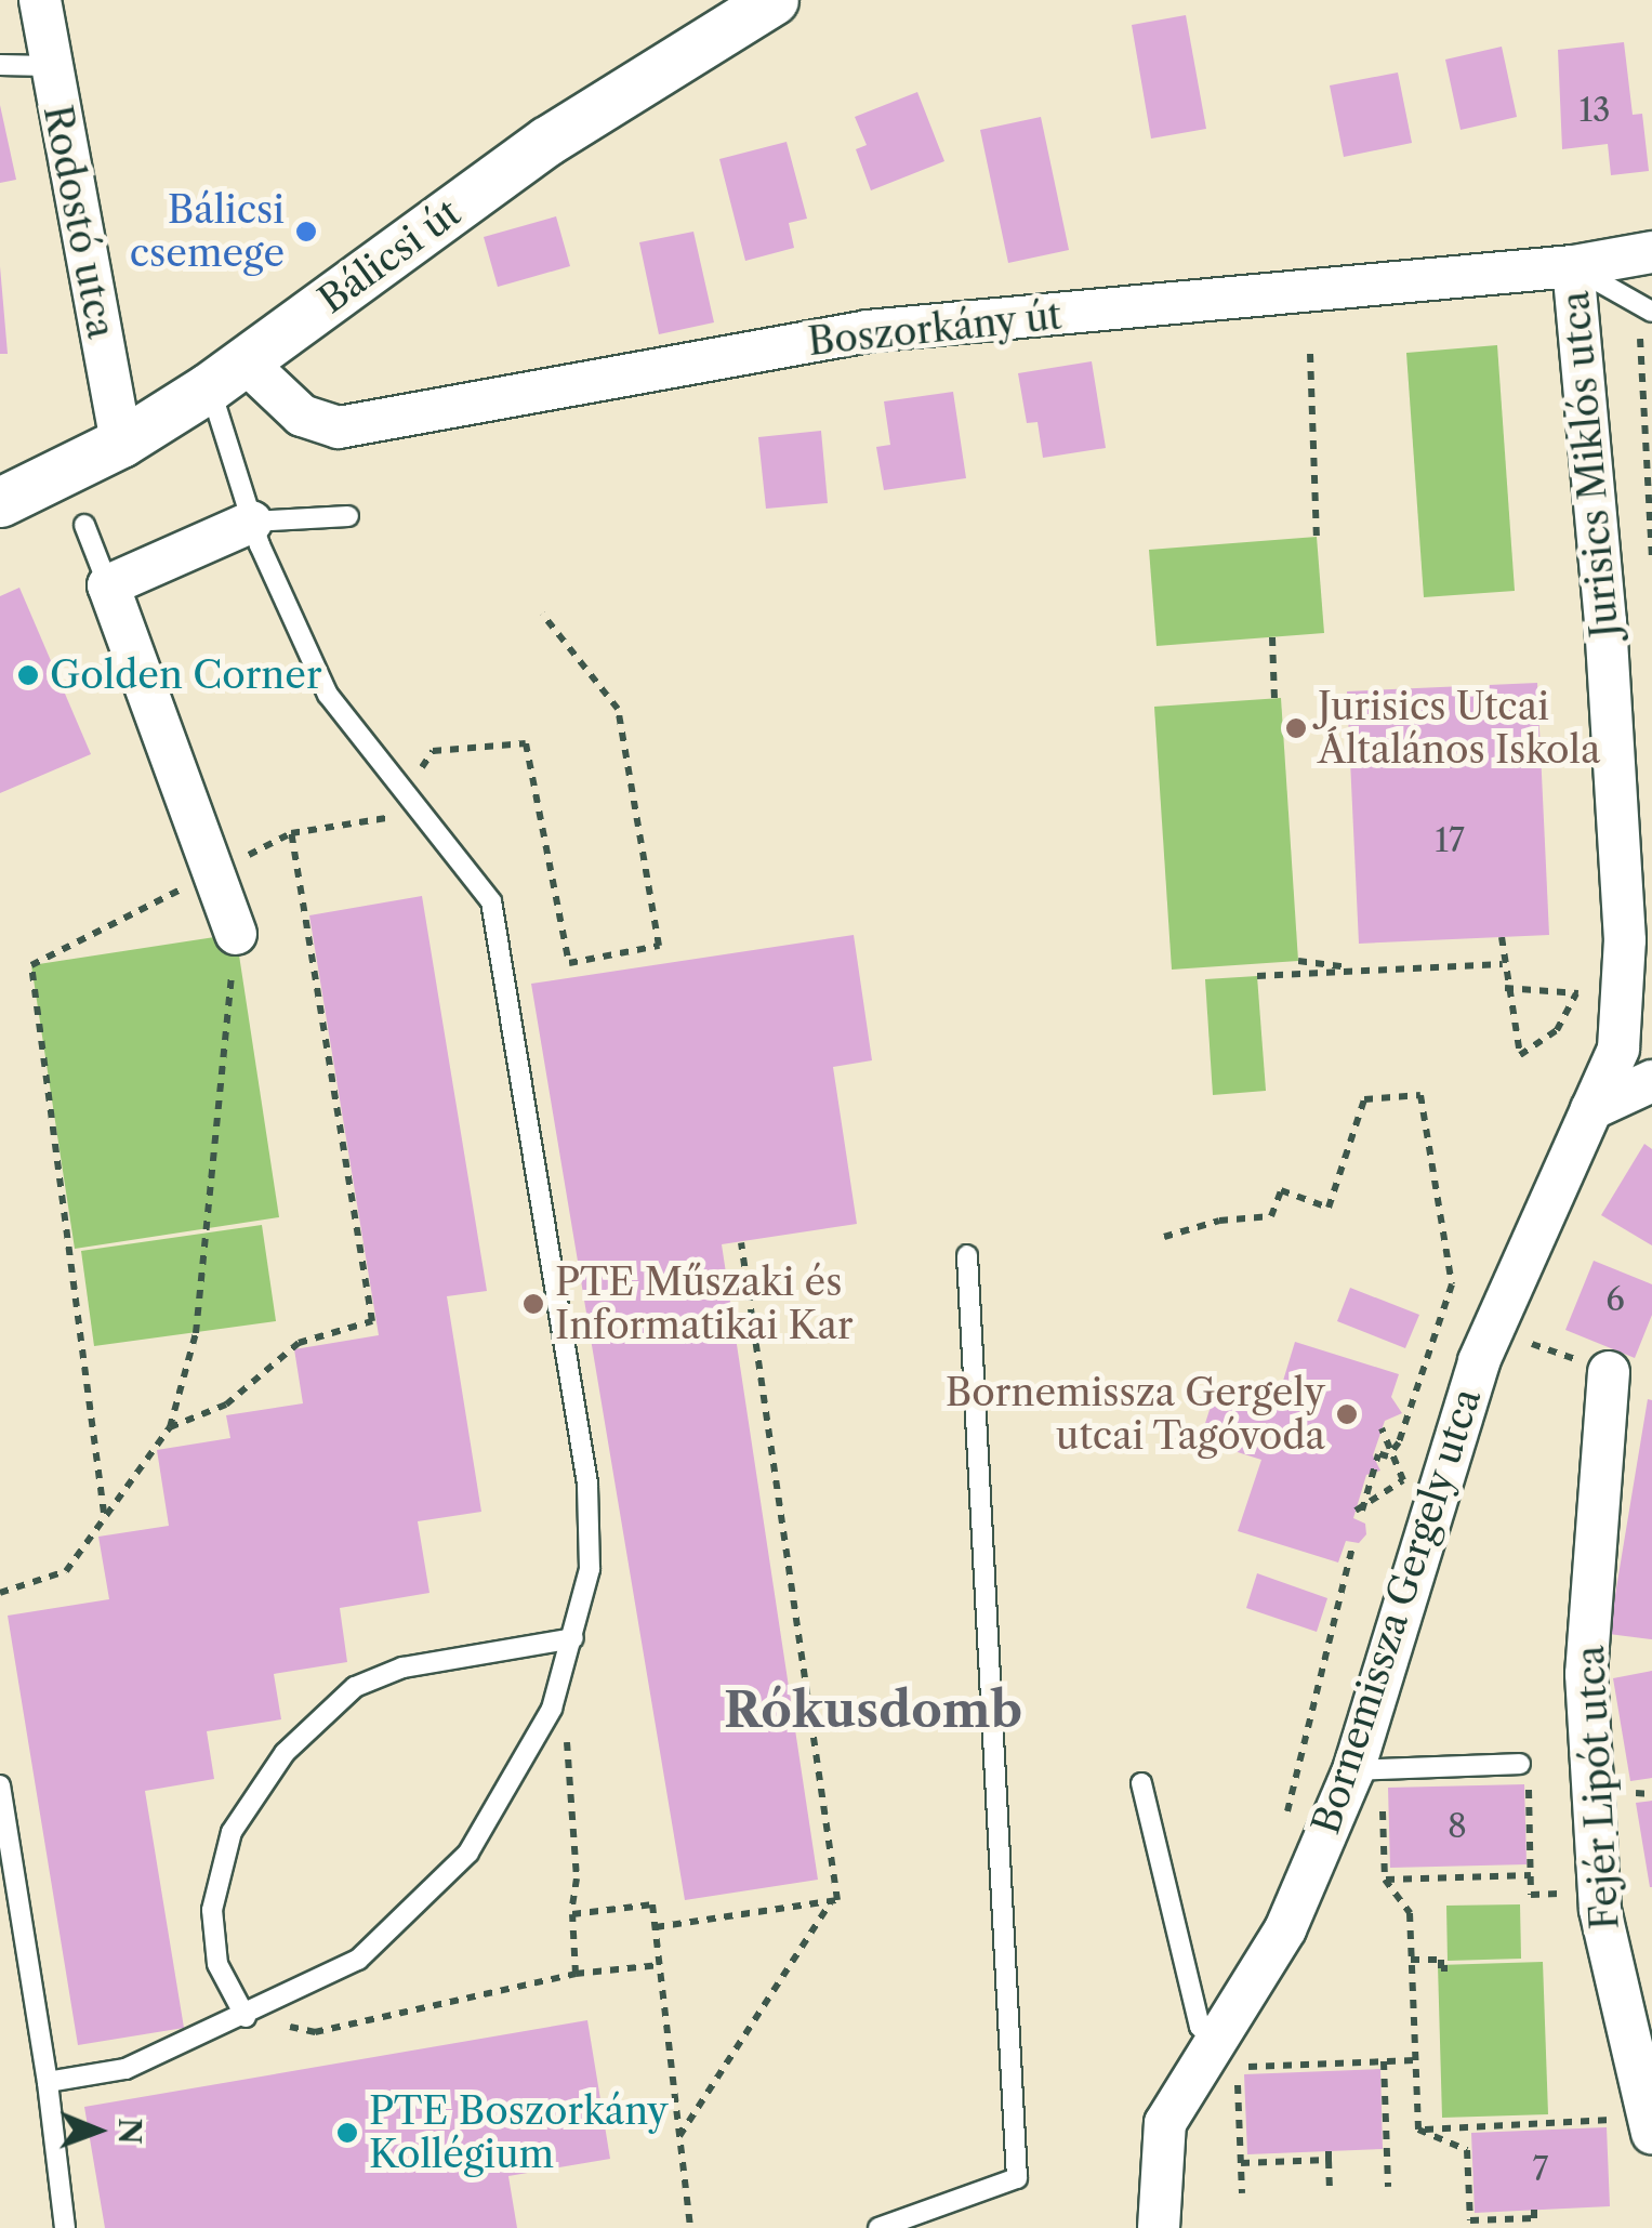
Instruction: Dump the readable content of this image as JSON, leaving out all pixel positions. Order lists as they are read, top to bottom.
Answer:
{
  "streets": {
    "street": [
      "Rodostó utca",
      "Bálicsi út",
      "Boszorkány út",
      "Jurisics Miklós utca",
      "Bornemissza Gergely utca",
      "Fejér Lipót utca"
    ]
  },
  "crossings": [
    ["Rodostó utca", "Bálicsi út"],
    ["Bálicsi út", "Boszorkány út"],
    ["Boszorkány út", "Jurisics Miklós utca"],
    ["Jurisics Miklós utca", "Bornemissza Gergely utca"]
  ],
  "districts": ["Rókusdomb"],
  "places": [
    "Bálicsi csemege",
    "Golden Corner",
    "Jurisics Utcai Általános Iskola",
    "PTE Műszaki és Informatikai Kar",
    "Bornemissza Gergely utcai Tagóvoda",
    "PTE Boszorkány Kollégium"
  ],
  "house_numbers": [
    "13",
    "17",
    "6",
    "8",
    "7"
  ],
  "north": "right"
}
